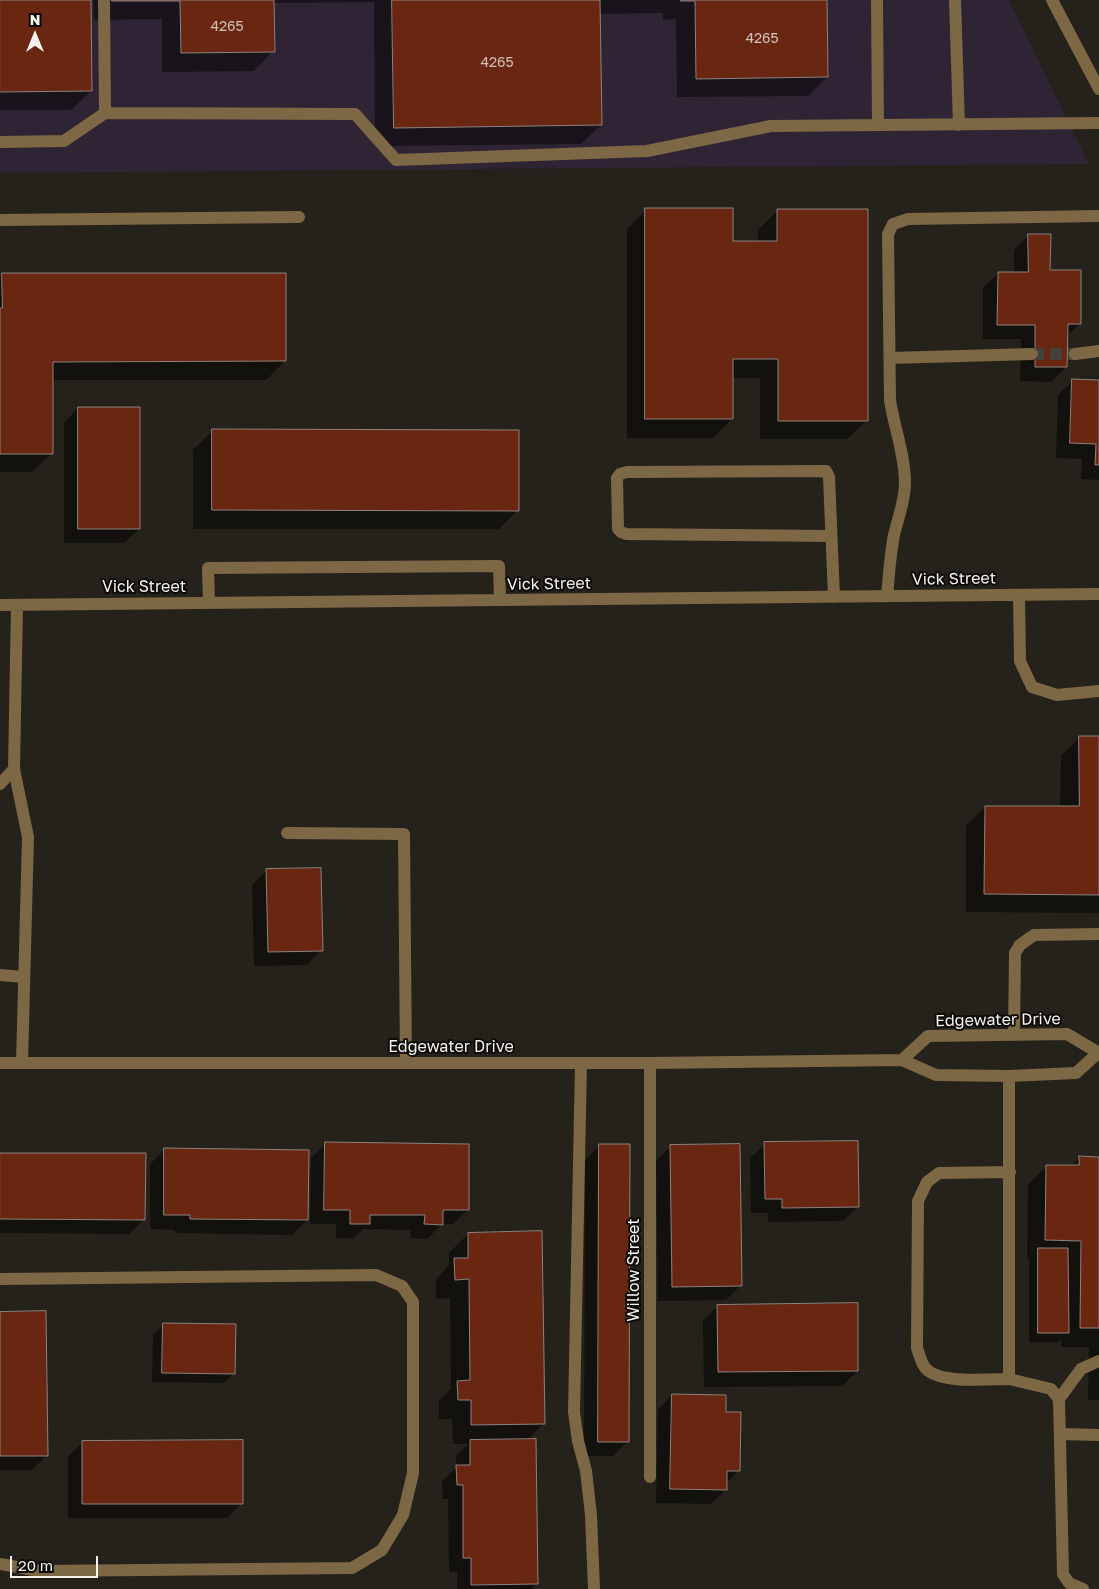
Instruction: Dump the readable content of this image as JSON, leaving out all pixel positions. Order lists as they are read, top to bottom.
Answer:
{
  "streets": {
    "street": ["Vick Street", "Edgewater Drive", "Willow Street"]
  },
  "crossings": [
    ["Edgewater Drive", "Willow Street"]
  ],
  "house_numbers": ["4265", "4265", "4265"],
  "scale_bar": "20 m",
  "north": "top"
}
